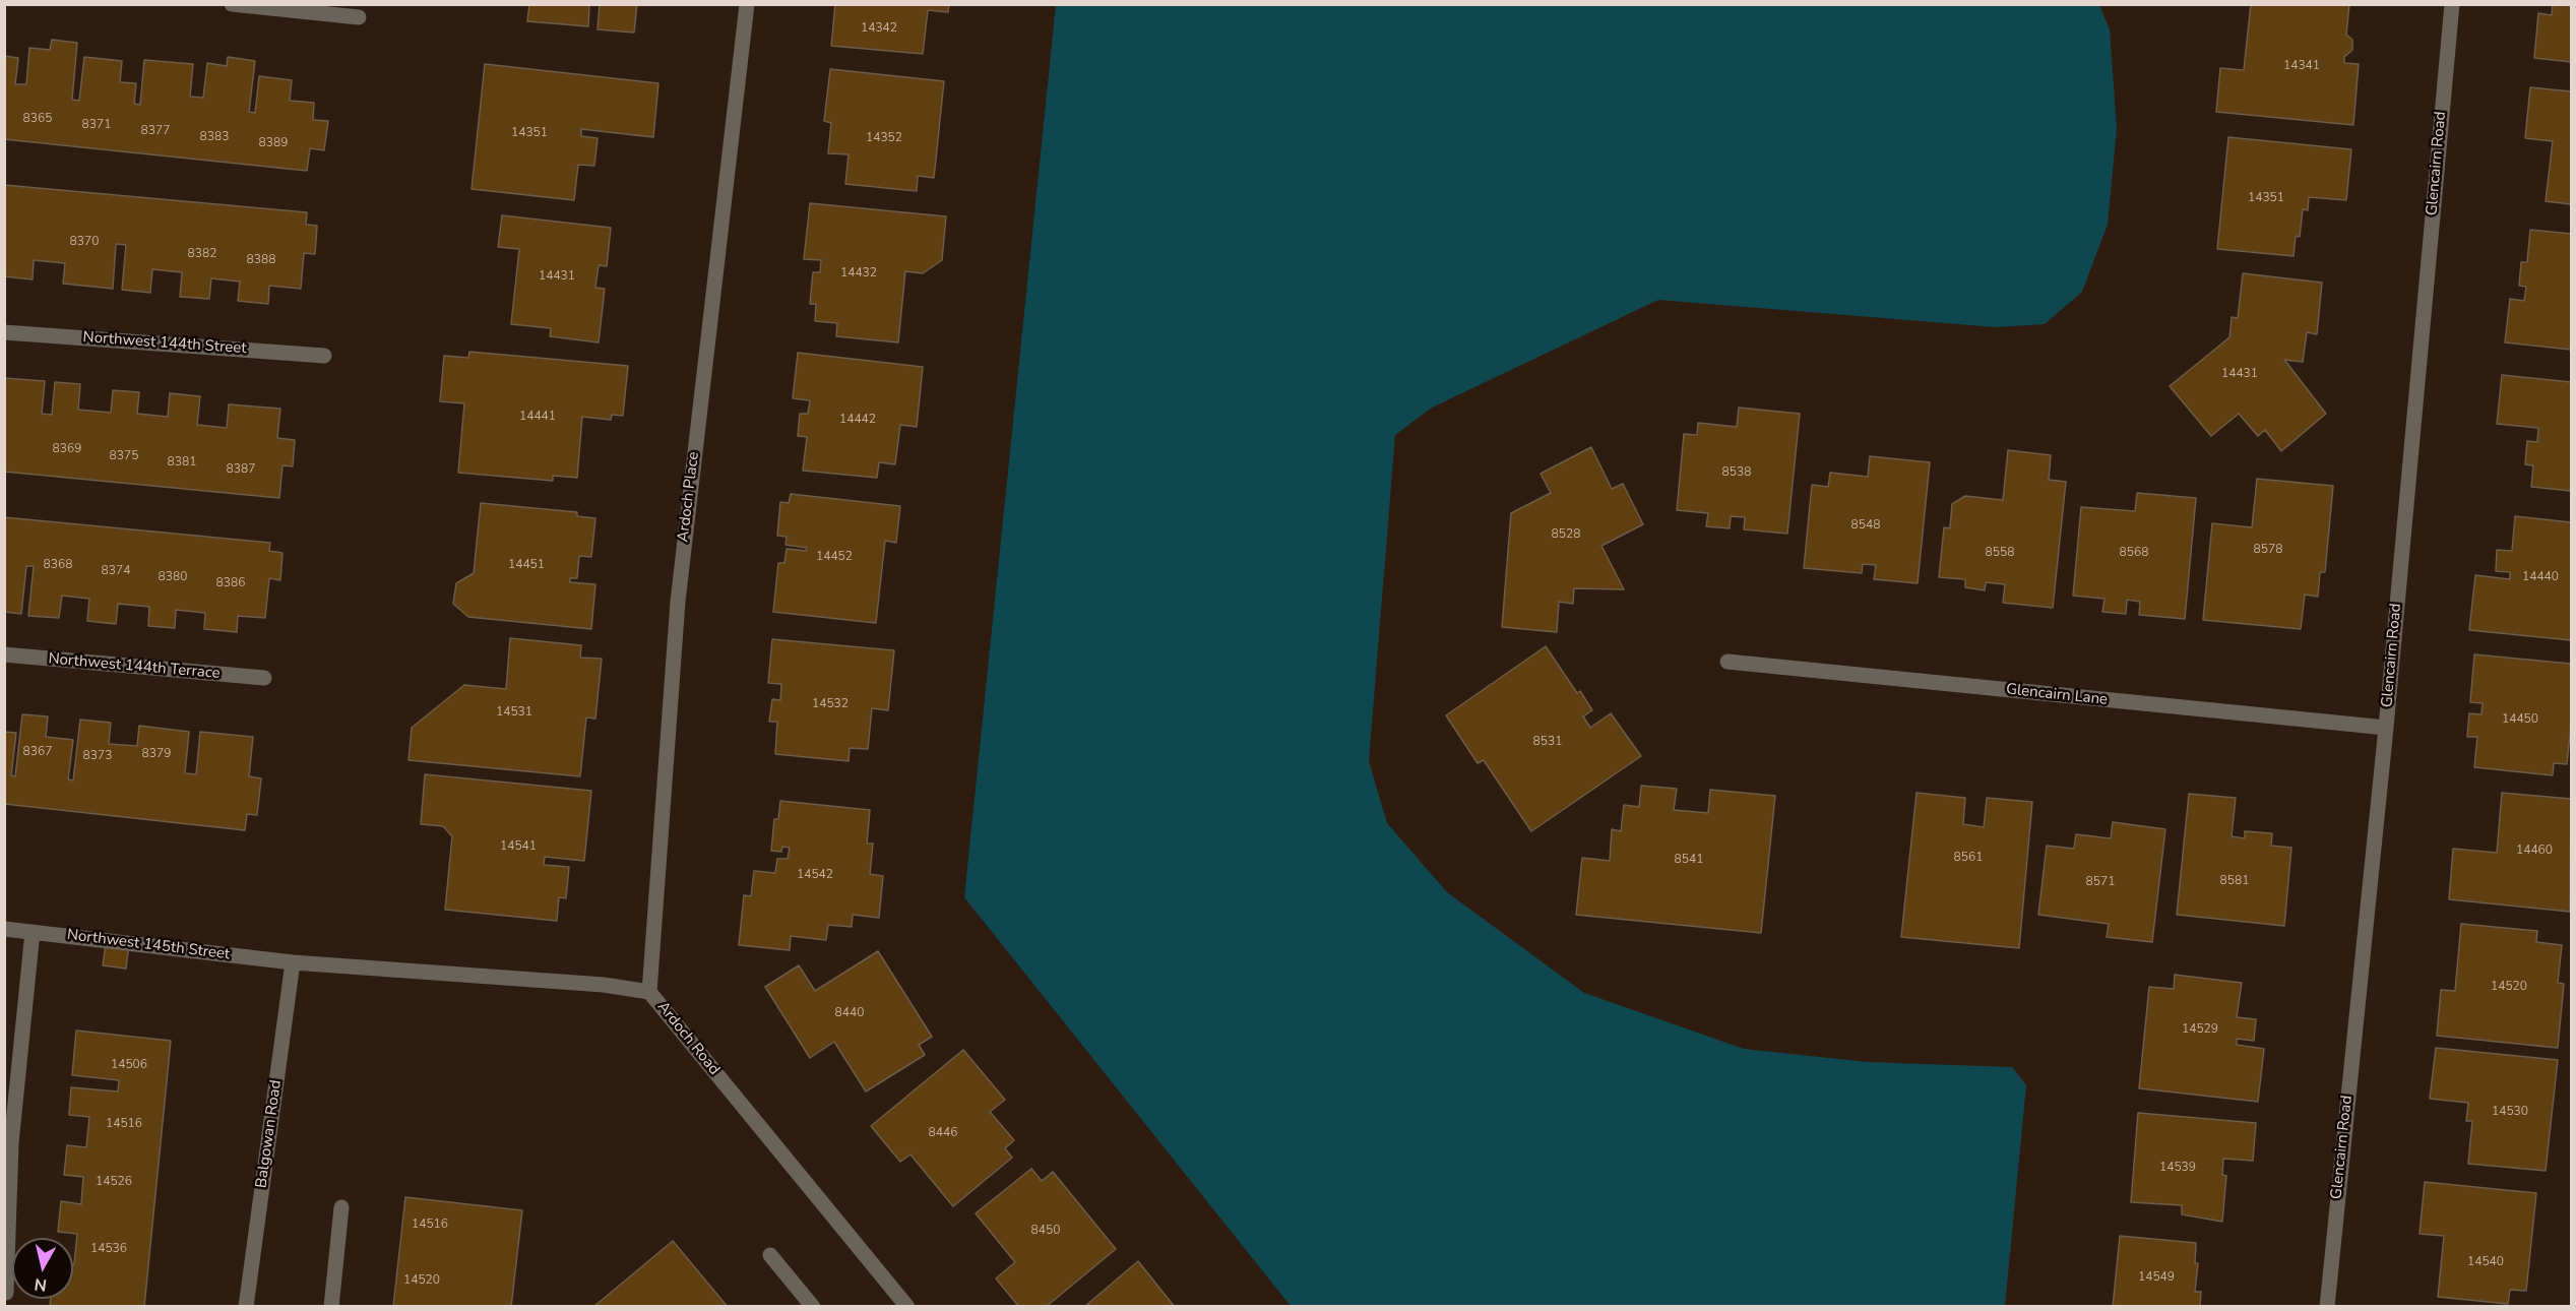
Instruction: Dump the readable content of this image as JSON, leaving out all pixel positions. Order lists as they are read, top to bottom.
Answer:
{
  "streets": {
    "street": [
      "Glencairn Road",
      "Northwest 144th Street",
      "Ardoch Place",
      "Northwest 144th Terrace",
      "Glencairn Lane",
      "Northwest 145th Street",
      "Ardoch Road",
      "Balgowan Road"
    ]
  },
  "crossings": [
    ["Glencairn Road", "Glencairn Lane"],
    ["Ardoch Place", "Ardoch Road"],
    ["Northwest 145th Street", "Ardoch Road"],
    ["Northwest 145th Street", "Balgowan Road"],
    ["Ardoch Road", "Balgowan Road"]
  ],
  "house_numbers": [
    "14342",
    "14341",
    "8365",
    "8371",
    "8377",
    "14351",
    "8383",
    "14352",
    "8389",
    "14351",
    "8370",
    "8382",
    "8388",
    "14432",
    "14431",
    "14431",
    "14441",
    "14442",
    "8369",
    "8375",
    "8381",
    "8387",
    "8538",
    "8548",
    "8528",
    "8578",
    "8558",
    "8568",
    "14452",
    "8368",
    "14451",
    "8374",
    "8380",
    "14440",
    "8386",
    "14532",
    "14531",
    "14450",
    "8531",
    "8367",
    "8379",
    "8373",
    "14541",
    "14460",
    "8561",
    "8541",
    "14542",
    "8581",
    "8571",
    "14520",
    "8440",
    "14529",
    "14506",
    "14530",
    "14516",
    "8446",
    "14539",
    "14526",
    "14516",
    "8450",
    "14536",
    "14540",
    "14549",
    "14520"
  ],
  "north": "bottom"
}
